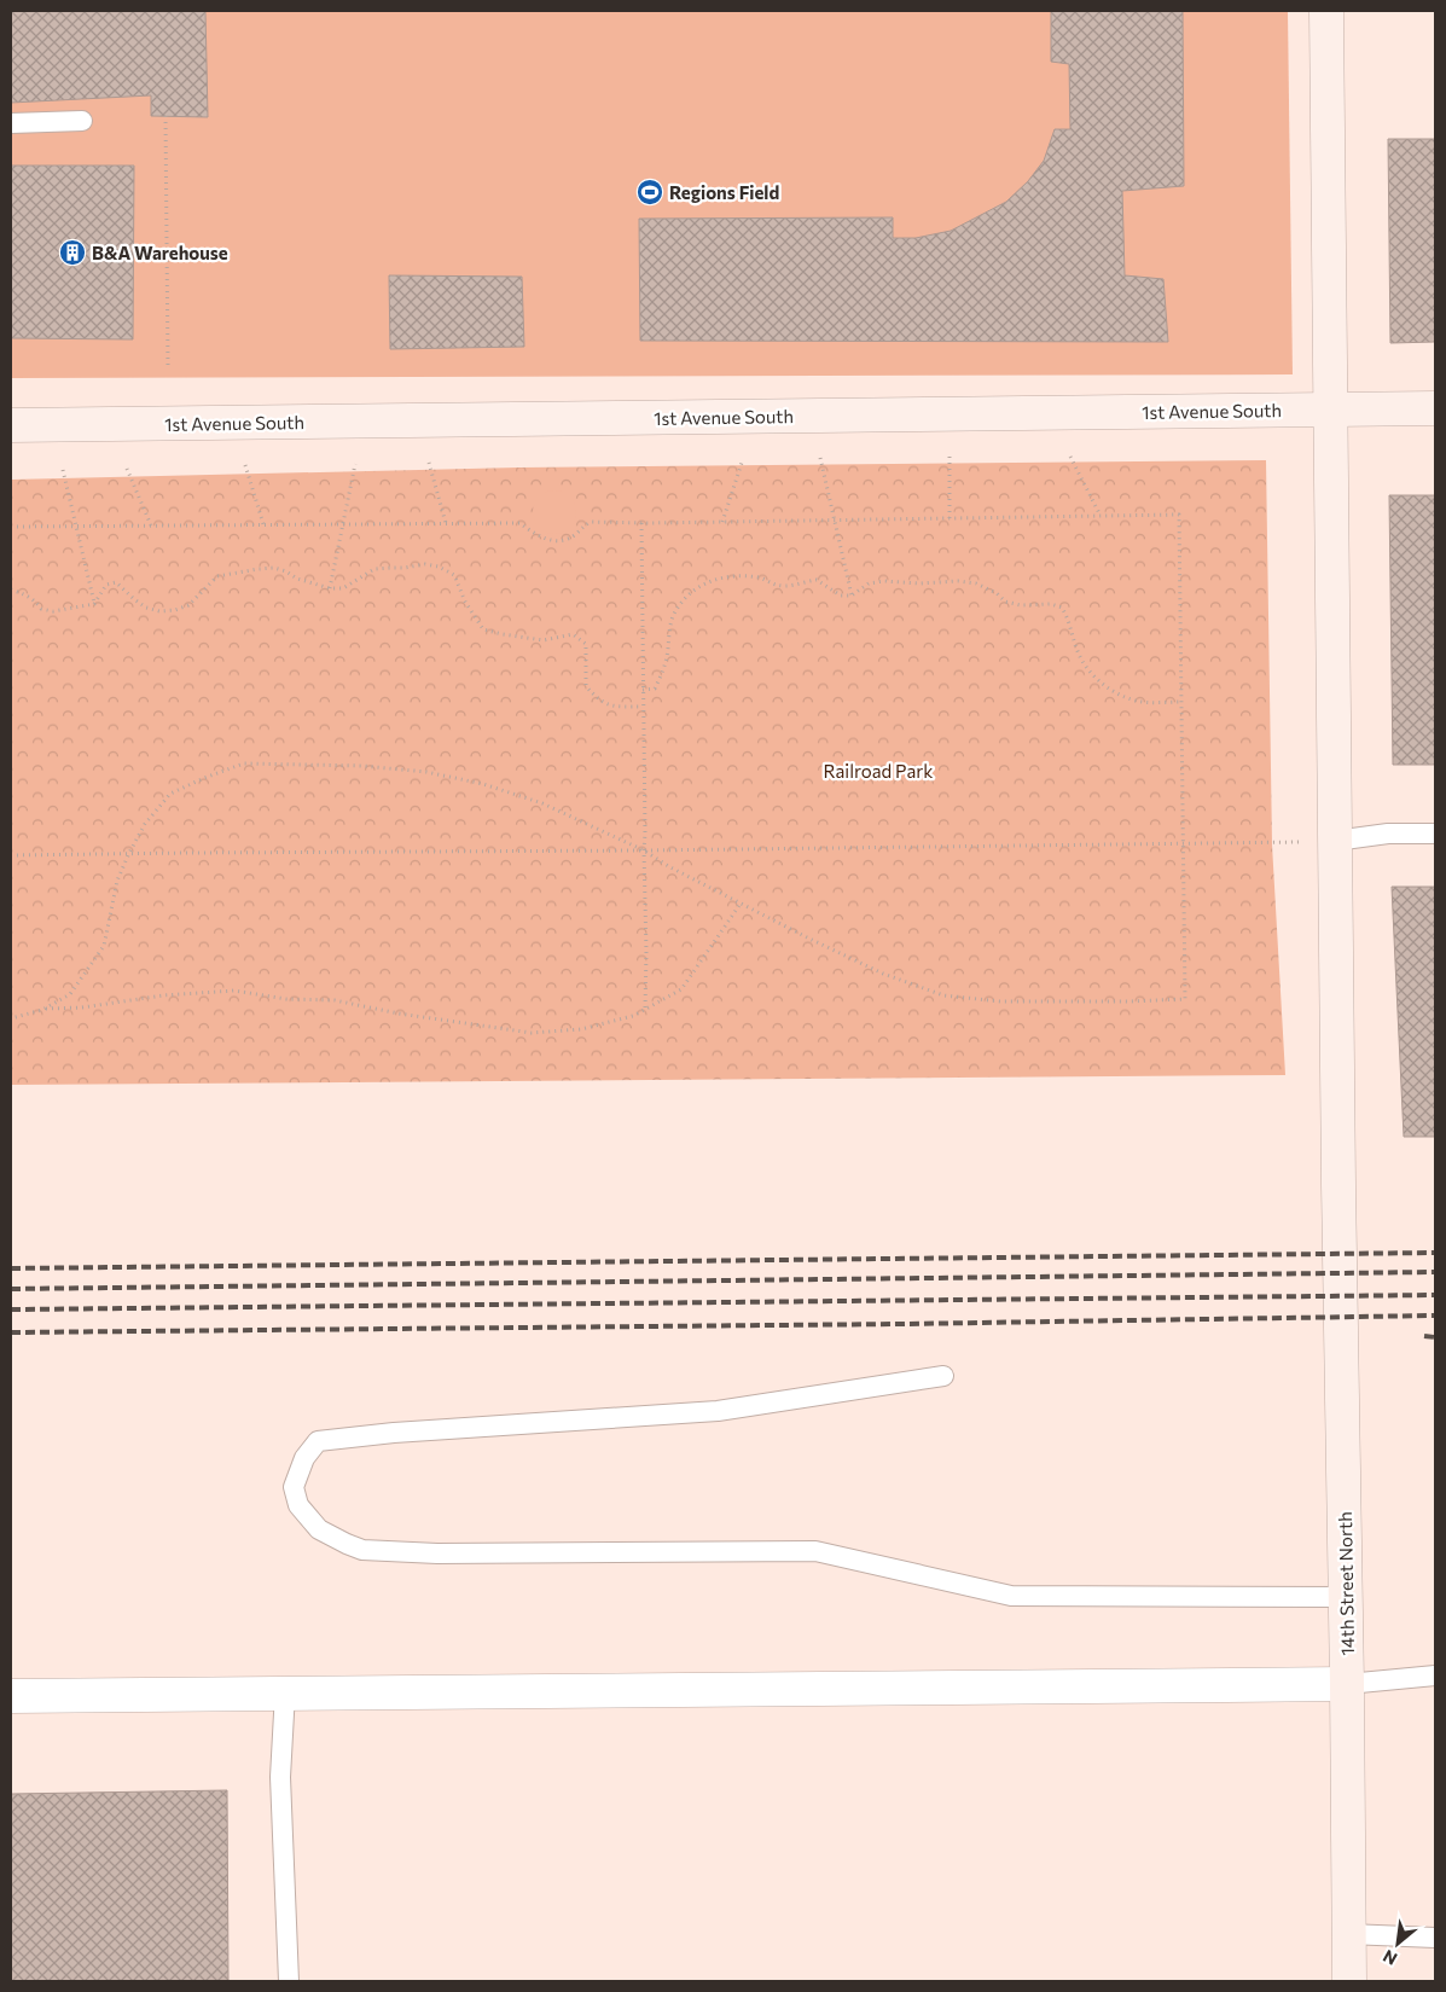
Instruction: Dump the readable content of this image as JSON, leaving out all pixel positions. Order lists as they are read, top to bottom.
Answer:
{
  "streets": {
    "street": ["1st Avenue South", "14th Street North"]
  },
  "crossings": [
    ["1st Avenue South", "14th Street North"]
  ],
  "parks": ["Railroad Park"],
  "places": {
    "sports": ["Regions Field"],
    "building": ["B&A Warehouse"]
  },
  "north": "bottom left"
}
